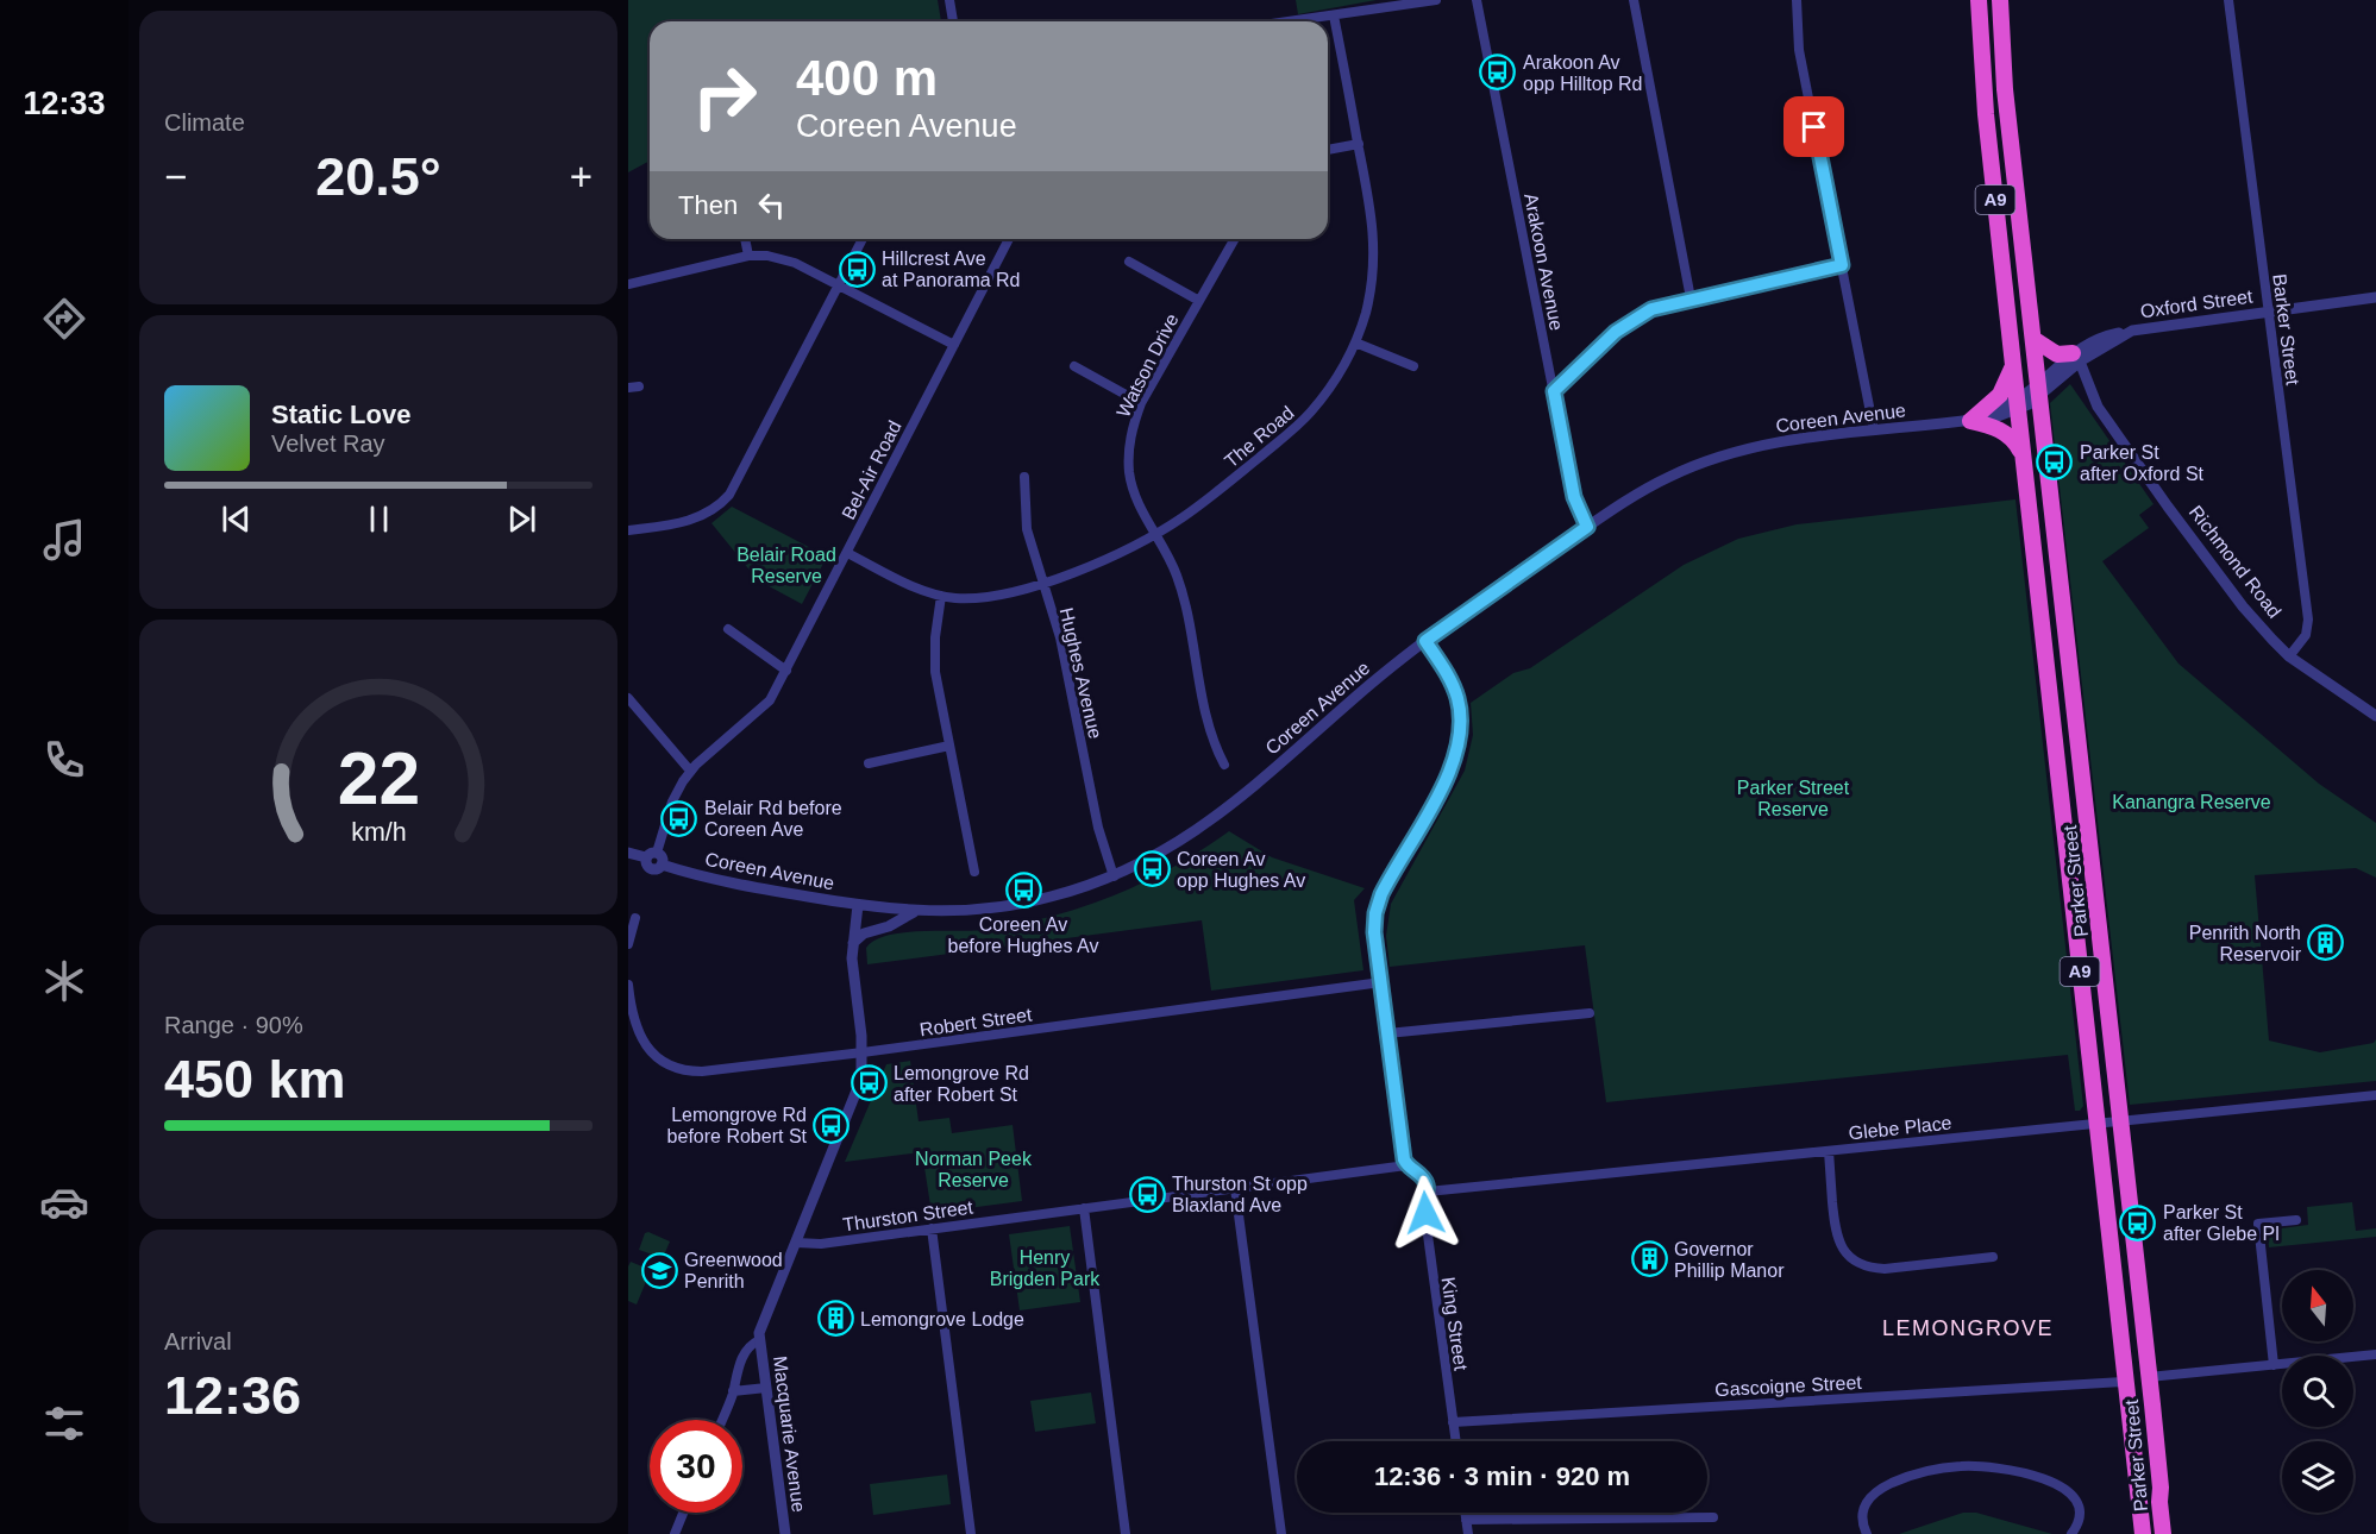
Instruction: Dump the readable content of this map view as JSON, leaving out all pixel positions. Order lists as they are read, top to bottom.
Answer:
{
  "streets": {
    "highway": ["A9", "Parker Street"],
    "street": [
      "Arakoon Avenue",
      "Oxford Street",
      "Barker Street",
      "Watson Drive",
      "Coreen Avenue",
      "The Road",
      "Bel-Air Road",
      "Richmond Road",
      "Hughes Avenue",
      "Robert Street",
      "Glebe Place",
      "Thurston Street",
      "King Street",
      "Gascoigne Street",
      "Macquarie Avenue"
    ]
  },
  "crossings": [
    ["A9", "Coreen Avenue"],
    ["A9", "Parker Street"],
    ["Arakoon Avenue", "Coreen Avenue"],
    ["Oxford Street", "Barker Street"],
    ["Oxford Street", "Coreen Avenue"],
    ["Barker Street", "Richmond Road"],
    ["Watson Drive", "The Road"],
    ["Coreen Avenue", "Bel-Air Road"],
    ["Coreen Avenue", "Richmond Road"],
    ["Coreen Avenue", "Hughes Avenue"],
    ["Coreen Avenue", "Parker Street"],
    ["The Road", "Bel-Air Road"],
    ["The Road", "Hughes Avenue"],
    ["Parker Street", "Glebe Place"],
    ["Parker Street", "Gascoigne Street"],
    ["Glebe Place", "King Street"],
    ["King Street", "Gascoigne Street"]
  ],
  "districts": ["LEMONGROVE"],
  "parks": [
    "Belair Road Reserve",
    "Parker Street Reserve",
    "Kanangra Reserve",
    "Norman Peek Reserve",
    "Henry Brigden Park"
  ],
  "places": {
    "bus stop": [
      "Arakoon Av opp Hilltop Rd",
      "Hillcrest Ave at Panorama Rd",
      "Parker St after Oxford St",
      "Belair Rd before Coreen Ave",
      "Coreen Av opp Hughes Av",
      "Coreen Av before Hughes Av",
      "Lemongrove Rd after Robert St",
      "Lemongrove Rd before Robert St",
      "Thurston St opp Blaxland Ave",
      "Parker St after Glebe Pl"
    ],
    "building": ["Penrith North Reservoir", "Governor Phillip Manor", "Lemongrove Lodge"],
    "school or university": ["Greenwood Penrith"]
  },
  "north": "top",
  "page": {
    "tabs": "12:33",
    "tile": [
      "Climate",
      ["Range · 90%", "450 km"],
      ["Arrival", "12:36"]
    ],
    "turn": ["400 m", "Coreen Avenue"],
    "heat": ["−", "20.5°", "+"],
    "then": "Then",
    "song": ["Static Love", "Velvet Ray"],
    "limit": "30",
    "trip": "12:36 · 3 min · 920 m",
    "gauge": ["22", "km/h"]
  }
}
